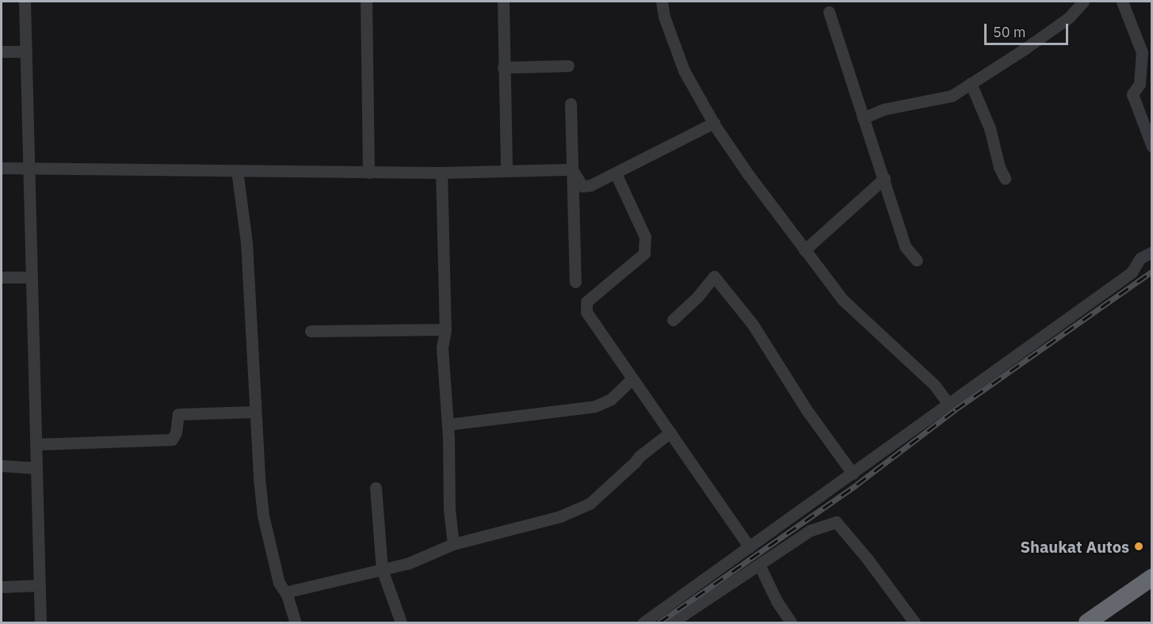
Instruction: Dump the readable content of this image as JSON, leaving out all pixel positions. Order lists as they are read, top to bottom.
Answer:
{
  "places": ["Shaukat Autos"],
  "scale_bar": "50 m"
}
